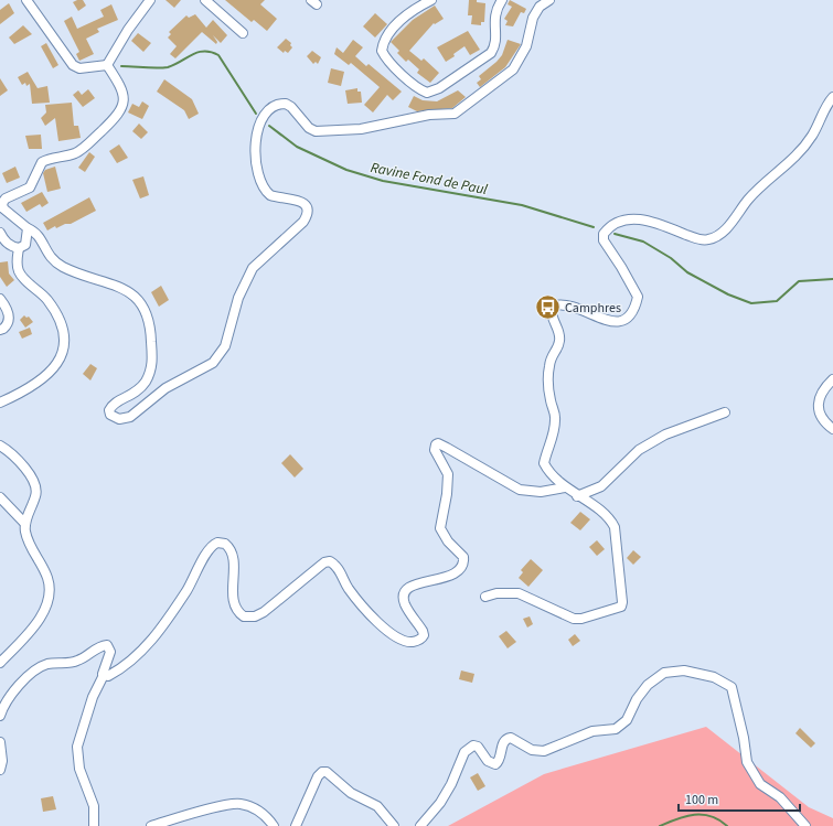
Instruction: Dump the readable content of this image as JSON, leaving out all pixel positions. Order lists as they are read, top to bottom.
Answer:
{
  "water": ["Ravine Fond de Paul"],
  "places": {
    "bus stop": ["Camphres"]
  },
  "scale_bar": "100 m"
}
